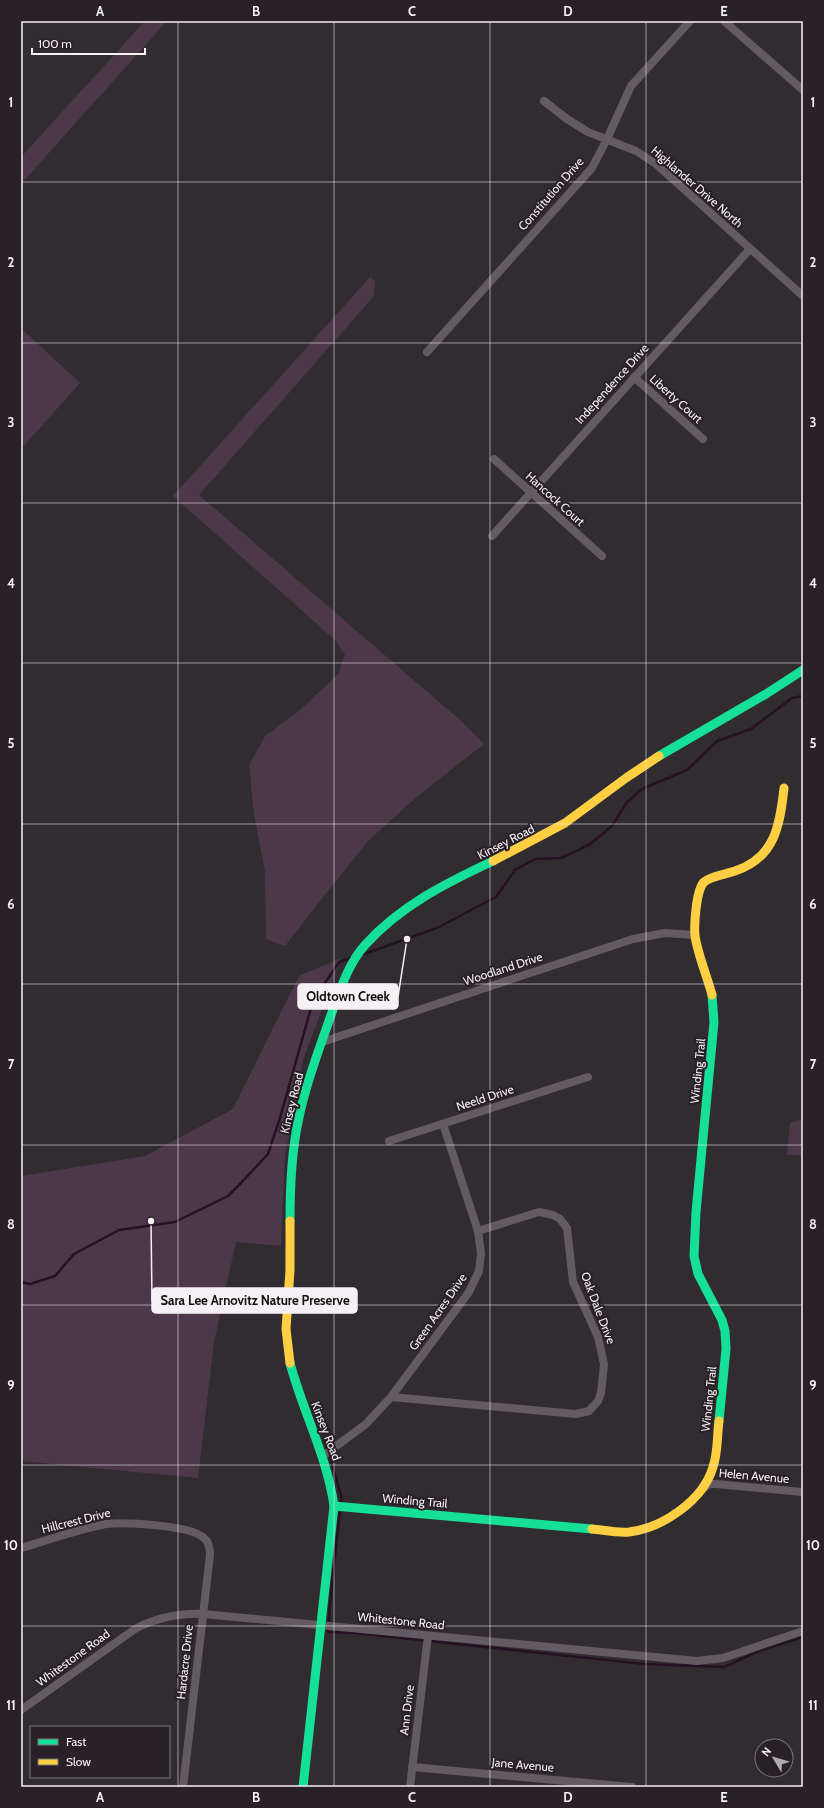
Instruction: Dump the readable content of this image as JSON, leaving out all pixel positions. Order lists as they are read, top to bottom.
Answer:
{
  "streets": {
    "street": [
      "Highlander Drive North",
      "Constitution Drive",
      "Independence Drive",
      "Liberty Court",
      "Hancock Court",
      "Kinsey Road",
      "Woodland Drive",
      "Winding Trail",
      "Neeld Drive",
      "Oak Dale Drive",
      "Green Acres Drive",
      "Helen Avenue",
      "Hillcrest Drive",
      "Whitestone Road",
      "Hardacre Drive",
      "Ann Drive",
      "Jane Avenue"
    ]
  },
  "crossings": [
    ["Highlander Drive North", "Constitution Drive"],
    ["Highlander Drive North", "Independence Drive"],
    ["Independence Drive", "Liberty Court"],
    ["Independence Drive", "Hancock Court"],
    ["Kinsey Road", "Woodland Drive"],
    ["Kinsey Road", "Winding Trail"],
    ["Kinsey Road", "Green Acres Drive"],
    ["Kinsey Road", "Whitestone Road"],
    ["Woodland Drive", "Winding Trail"],
    ["Winding Trail", "Helen Avenue"],
    ["Neeld Drive", "Green Acres Drive"],
    ["Oak Dale Drive", "Green Acres Drive"],
    ["Hillcrest Drive", "Hardacre Drive"],
    ["Whitestone Road", "Hardacre Drive"],
    ["Whitestone Road", "Ann Drive"],
    ["Ann Drive", "Jane Avenue"]
  ],
  "places": ["Oldtown Creek", "Sara Lee Arnovitz Nature Preserve"],
  "legend": ["Fast", "Slow"],
  "scale_bar": "100 m",
  "north": "top left",
  "grid": {
    "columns": [
      "A",
      "B",
      "C",
      "D",
      "E"
    ],
    "rows": [
      "1",
      "2",
      "3",
      "4",
      "5",
      "6",
      "7",
      "8",
      "9",
      "10",
      "11"
    ]
  }
}
